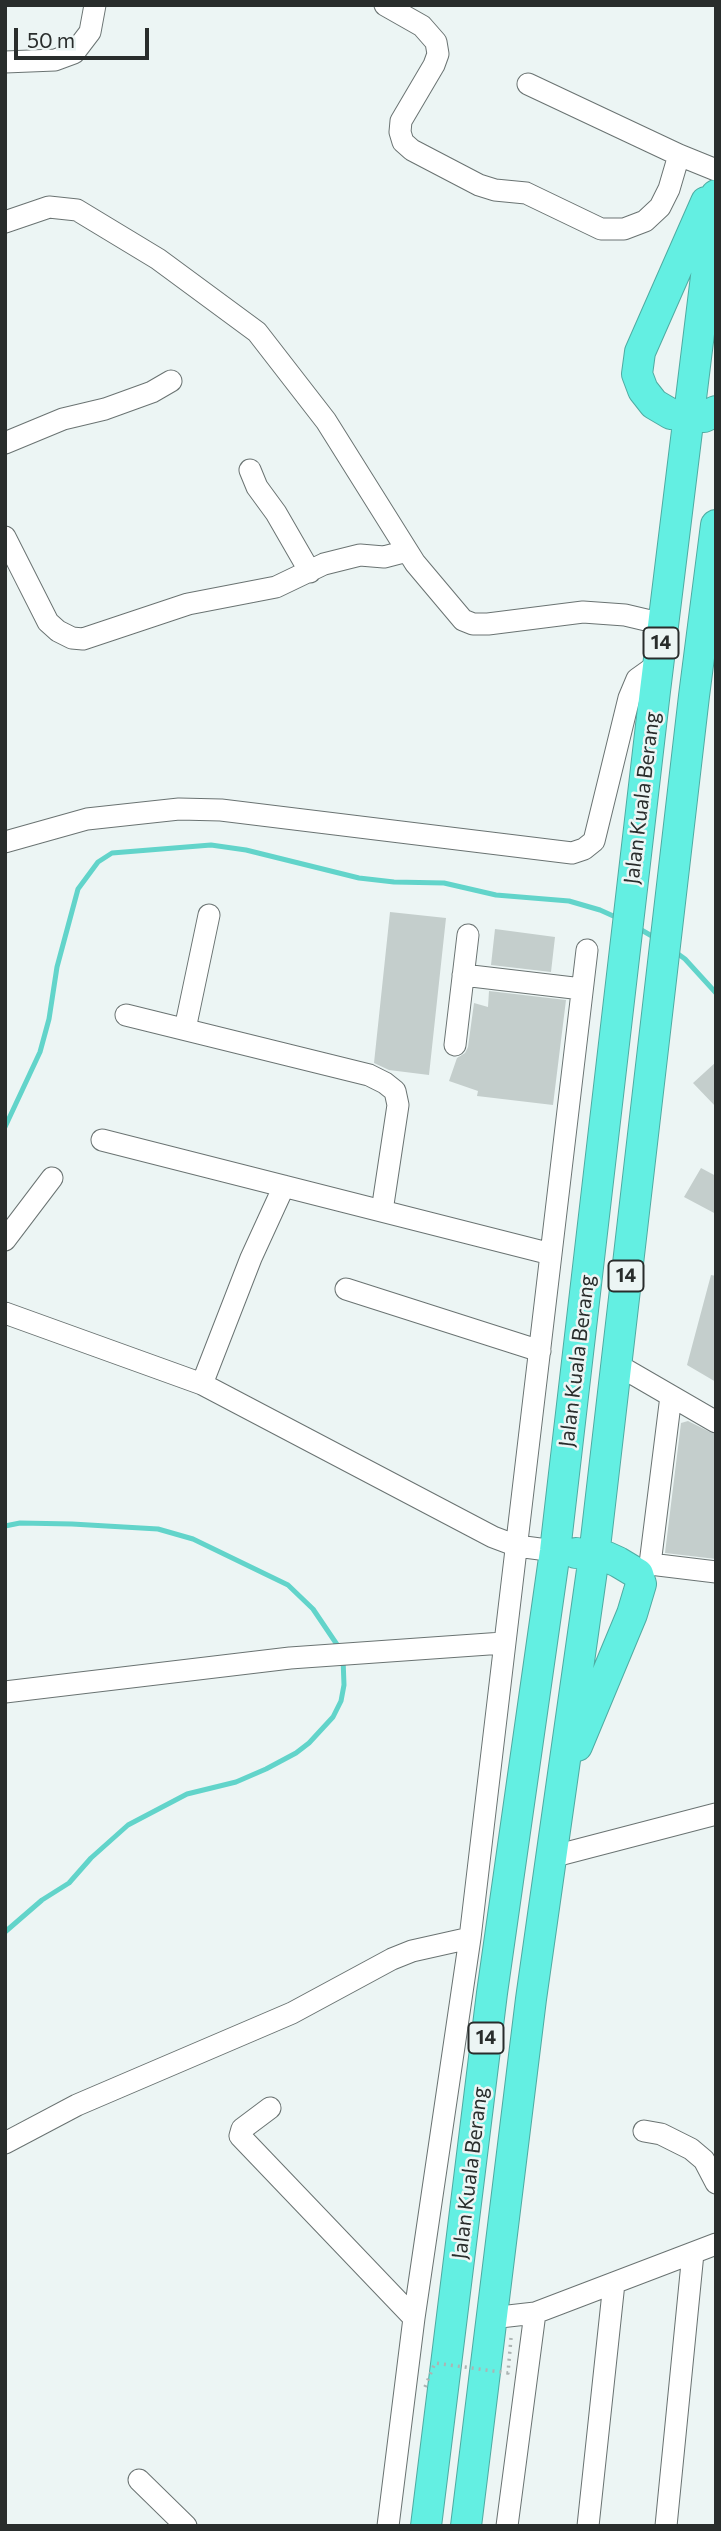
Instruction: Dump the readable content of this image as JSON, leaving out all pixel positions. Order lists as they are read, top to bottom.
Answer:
{
  "streets": {
    "highway": ["14", "Jalan Kuala Berang"]
  },
  "scale_bar": "50 m"
}
